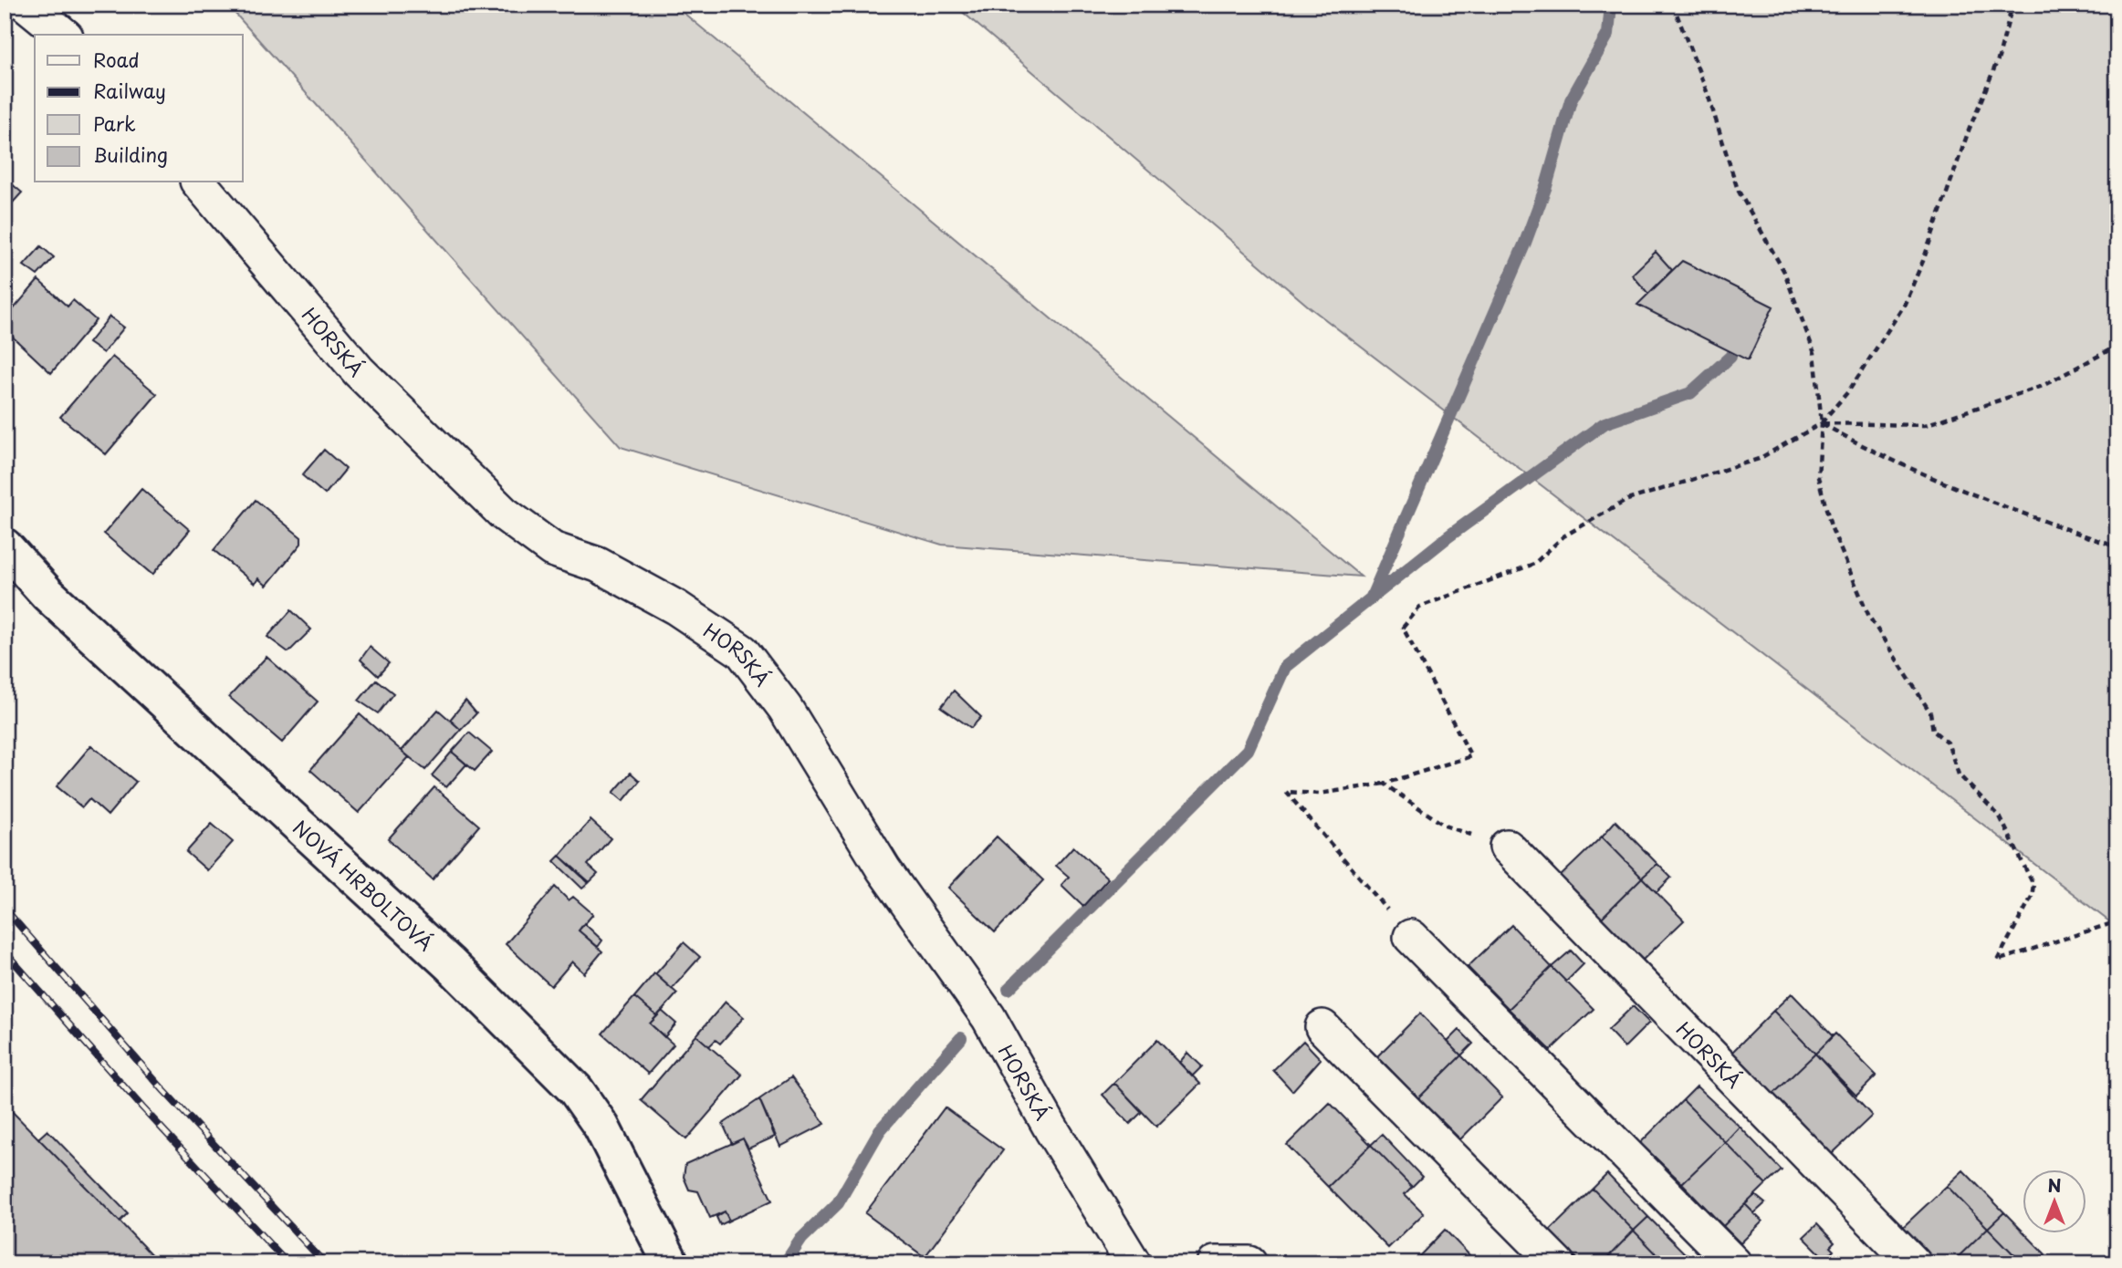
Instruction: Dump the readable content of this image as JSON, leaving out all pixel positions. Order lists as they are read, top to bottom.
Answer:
{
  "streets": {
    "street": ["HORSKÁ", "NOVÁ HRBOLTOVÁ"]
  },
  "legend": [
    "Road",
    "Railway",
    "Park",
    "Building"
  ],
  "north": "top"
}
